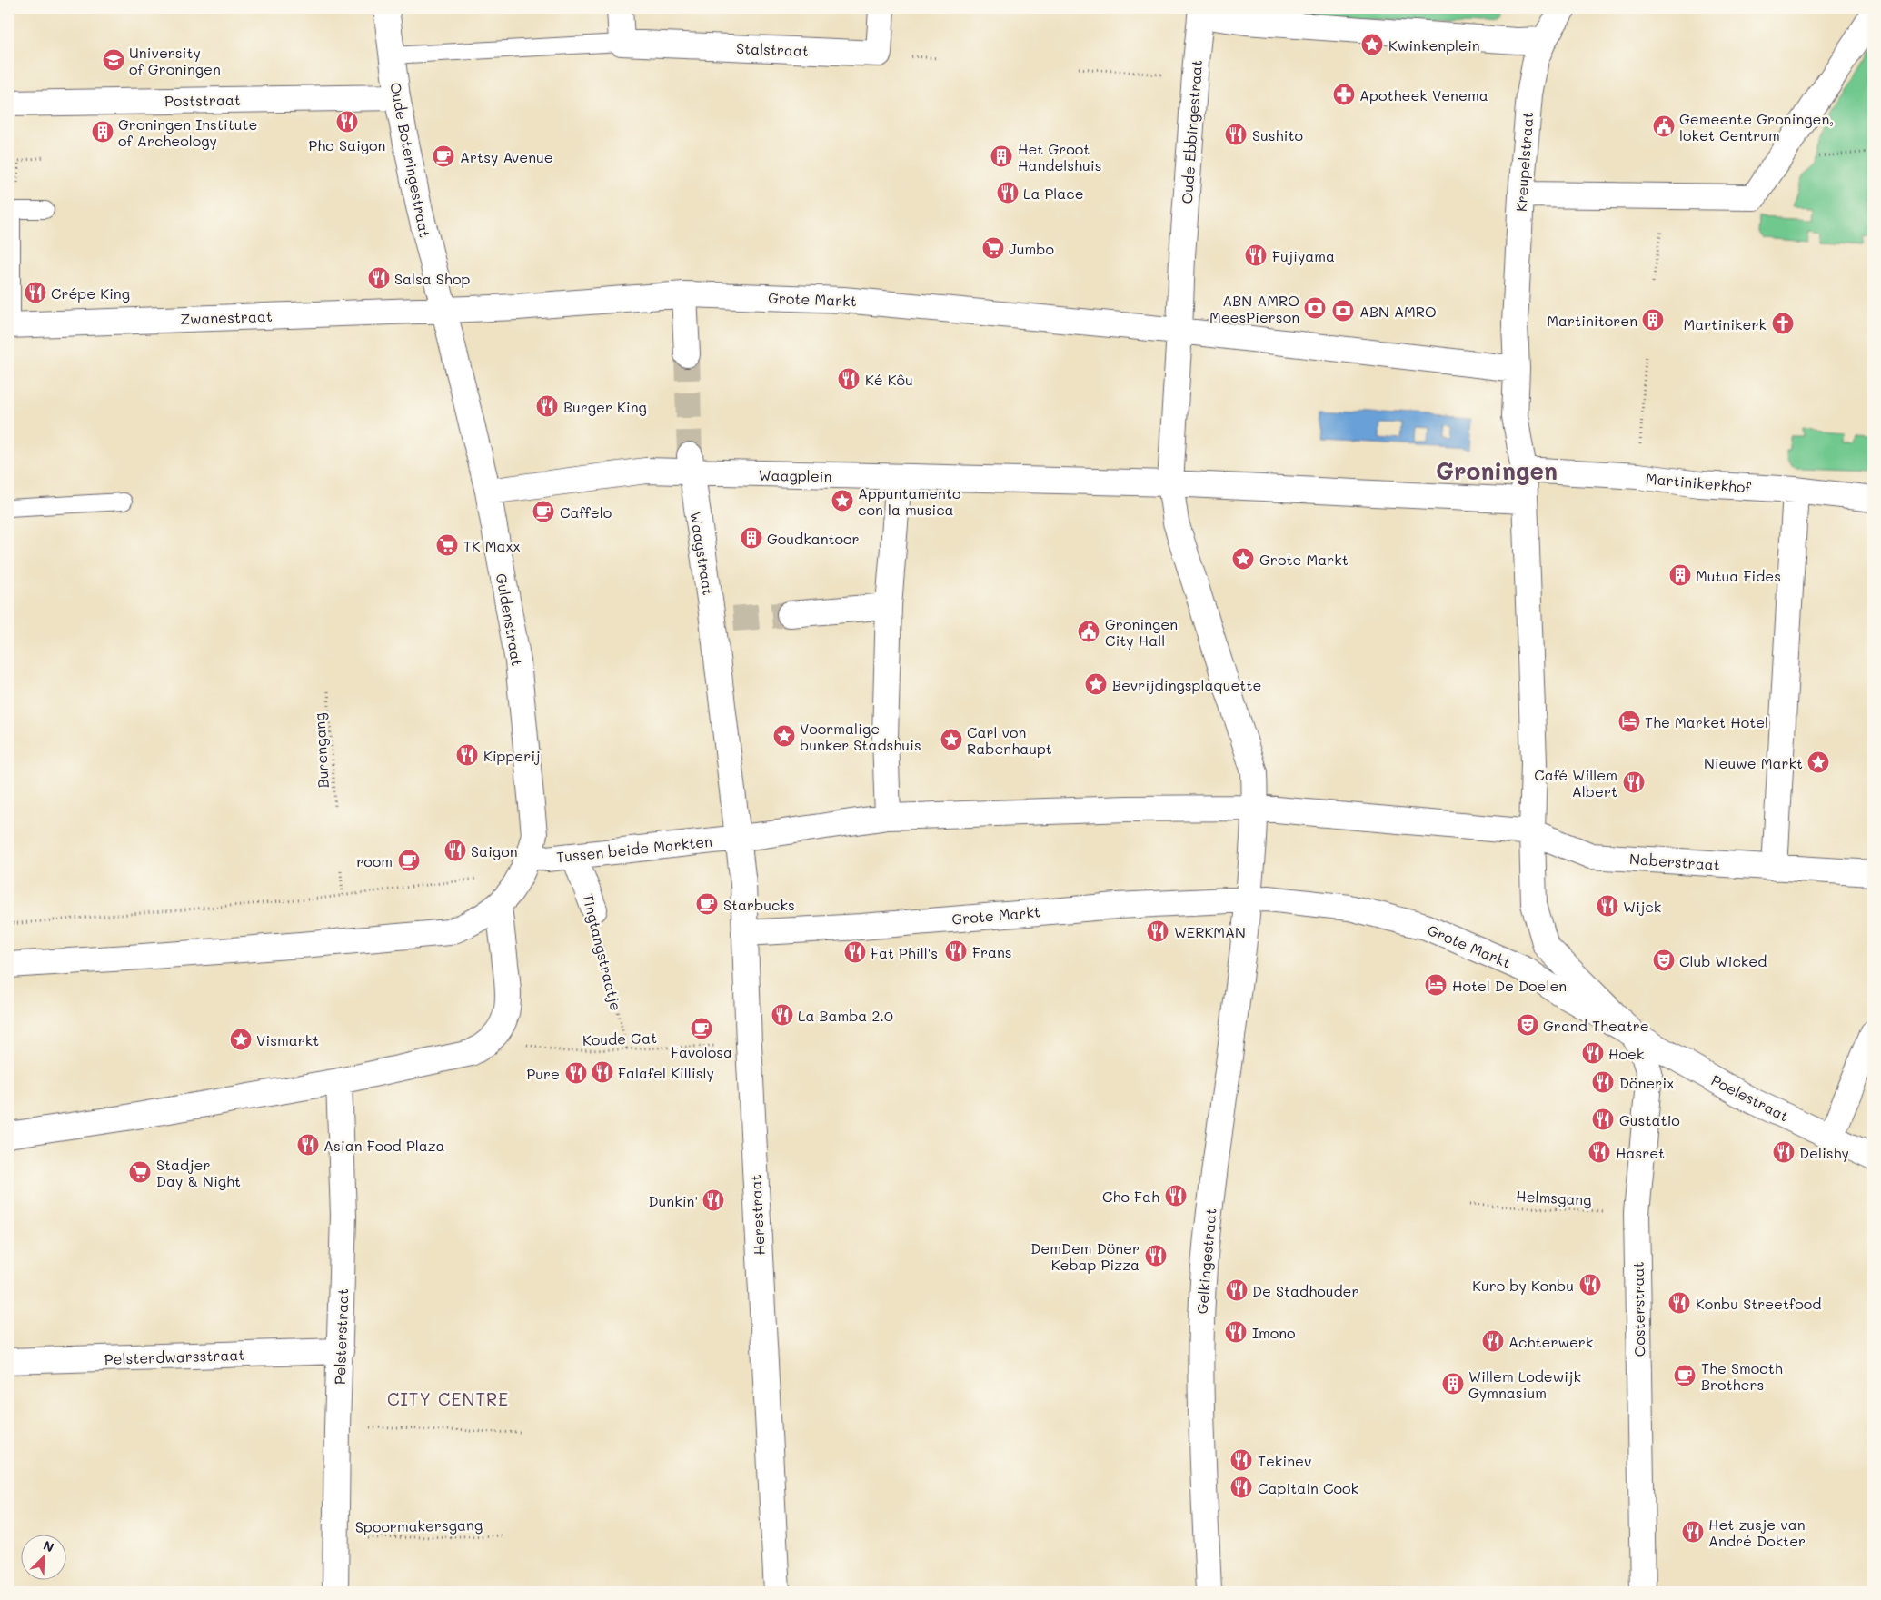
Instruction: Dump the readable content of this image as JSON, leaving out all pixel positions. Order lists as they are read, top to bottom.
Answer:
{
  "streets": {
    "street": [
      "Stalstraat",
      "Poststraat",
      "Oude Ebbingestraat",
      "Oude Boteringestraat",
      "Kreupelstraat",
      "Grote Markt",
      "Zwanestraat",
      "Waagplein",
      "Martinikerkhof",
      "Waagstraat",
      "Guldenstraat",
      "Tussen beide Markten",
      "Naberstraat",
      "Tingtangstraatje",
      "Poelestraat",
      "Herestraat",
      "Gelkingestraat",
      "Oosterstraat",
      "Pelsterstraat",
      "Pelsterdwarsstraat"
    ],
    "path": [
      "Burengang",
      "Koude Gat",
      "Helmsgang",
      "Spoormakersgang"
    ]
  },
  "crossings": [
    ["Stalstraat", "Oude Boteringestraat"],
    ["Poststraat", "Oude Boteringestraat"],
    ["Oude Ebbingestraat", "Grote Markt"],
    ["Oude Boteringestraat", "Grote Markt"],
    ["Oude Boteringestraat", "Zwanestraat"],
    ["Oude Boteringestraat", "Guldenstraat"],
    ["Kreupelstraat", "Grote Markt"],
    ["Grote Markt", "Zwanestraat"],
    ["Grote Markt", "Guldenstraat"],
    ["Grote Markt", "Poelestraat"],
    ["Grote Markt", "Herestraat"],
    ["Grote Markt", "Gelkingestraat"],
    ["Grote Markt", "Oosterstraat"],
    ["Zwanestraat", "Guldenstraat"],
    ["Waagplein", "Waagstraat"],
    ["Waagstraat", "Tussen beide Markten"],
    ["Waagstraat", "Herestraat"],
    ["Guldenstraat", "Tussen beide Markten"],
    ["Tussen beide Markten", "Tingtangstraatje"],
    ["Tussen beide Markten", "Herestraat"],
    ["Tingtangstraatje", "Koude Gat"],
    ["Koude Gat", "Herestraat"],
    ["Poelestraat", "Oosterstraat"],
    ["Helmsgang", "Oosterstraat"],
    ["Pelsterstraat", "Pelsterdwarsstraat"],
    ["Pelsterstraat", "Spoormakersgang"]
  ],
  "districts": ["Groningen", "CITY CENTRE"],
  "places": {
    "place": [
      "Kwinkenplein",
      "Appuntamento con la musica",
      "Grote Markt",
      "Bevrijdingsplaquette",
      "Voormalige bunker Stadshuis",
      "Carl von Rabenhaupt",
      "Nieuwe Markt",
      "Vismarkt"
    ],
    "school or university": ["University of Groningen"],
    "pharmacy": ["Apotheek Venema"],
    "restaurant": [
      "Pho Saigon",
      "Sushito",
      "La Place",
      "Fujiyama",
      "Salsa Shop",
      "Crépe King",
      "Ké Kôu",
      "Burger King",
      "Kipperij",
      "Café Willem Albert",
      "Saigon",
      "Wijck",
      "WERKMAN",
      "Frans",
      "Fat Phill's",
      "La Bamba 2.0",
      "Hoek",
      "Falafel Killisly",
      "Pure",
      "Dönerix",
      "Gustatio",
      "Asian Food Plaza",
      "Hasret",
      "Delishy",
      "Cho Fah",
      "Dunkin'",
      "DemDem Döner Kebap Pizza",
      "Kuro by Konbu",
      "De Stadhouder",
      "Konbu Streetfood",
      "Imono",
      "Achterwerk",
      "Tekinev",
      "Capitain Cook",
      "Het zusje van André Dokter"
    ],
    "public building": ["Gemeente Groningen, loket Centrum", "Groningen City Hall"],
    "building": [
      "Groningen Institute of Archeology",
      "Het Groot Handelshuis",
      "Martinitoren",
      "Goudkantoor",
      "Mutua Fides",
      "Willem Lodewijk Gymnasium"
    ],
    "cafe": [
      "Artsy Avenue",
      "Caffelo",
      "room",
      "Starbucks",
      "Favolosa",
      "The Smooth Brothers"
    ],
    "supermarket": ["Jumbo", "TK Maxx", "Stadjer Day & Night"],
    "bank": ["ABN AMRO MeesPierson", "ABN AMRO"],
    "church": ["Martinikerk"],
    "hotel": ["The Market Hotel", "Hotel De Doelen"],
    "theatre": ["Club Wicked", "Grand Theatre"]
  },
  "north": "top right"
}
